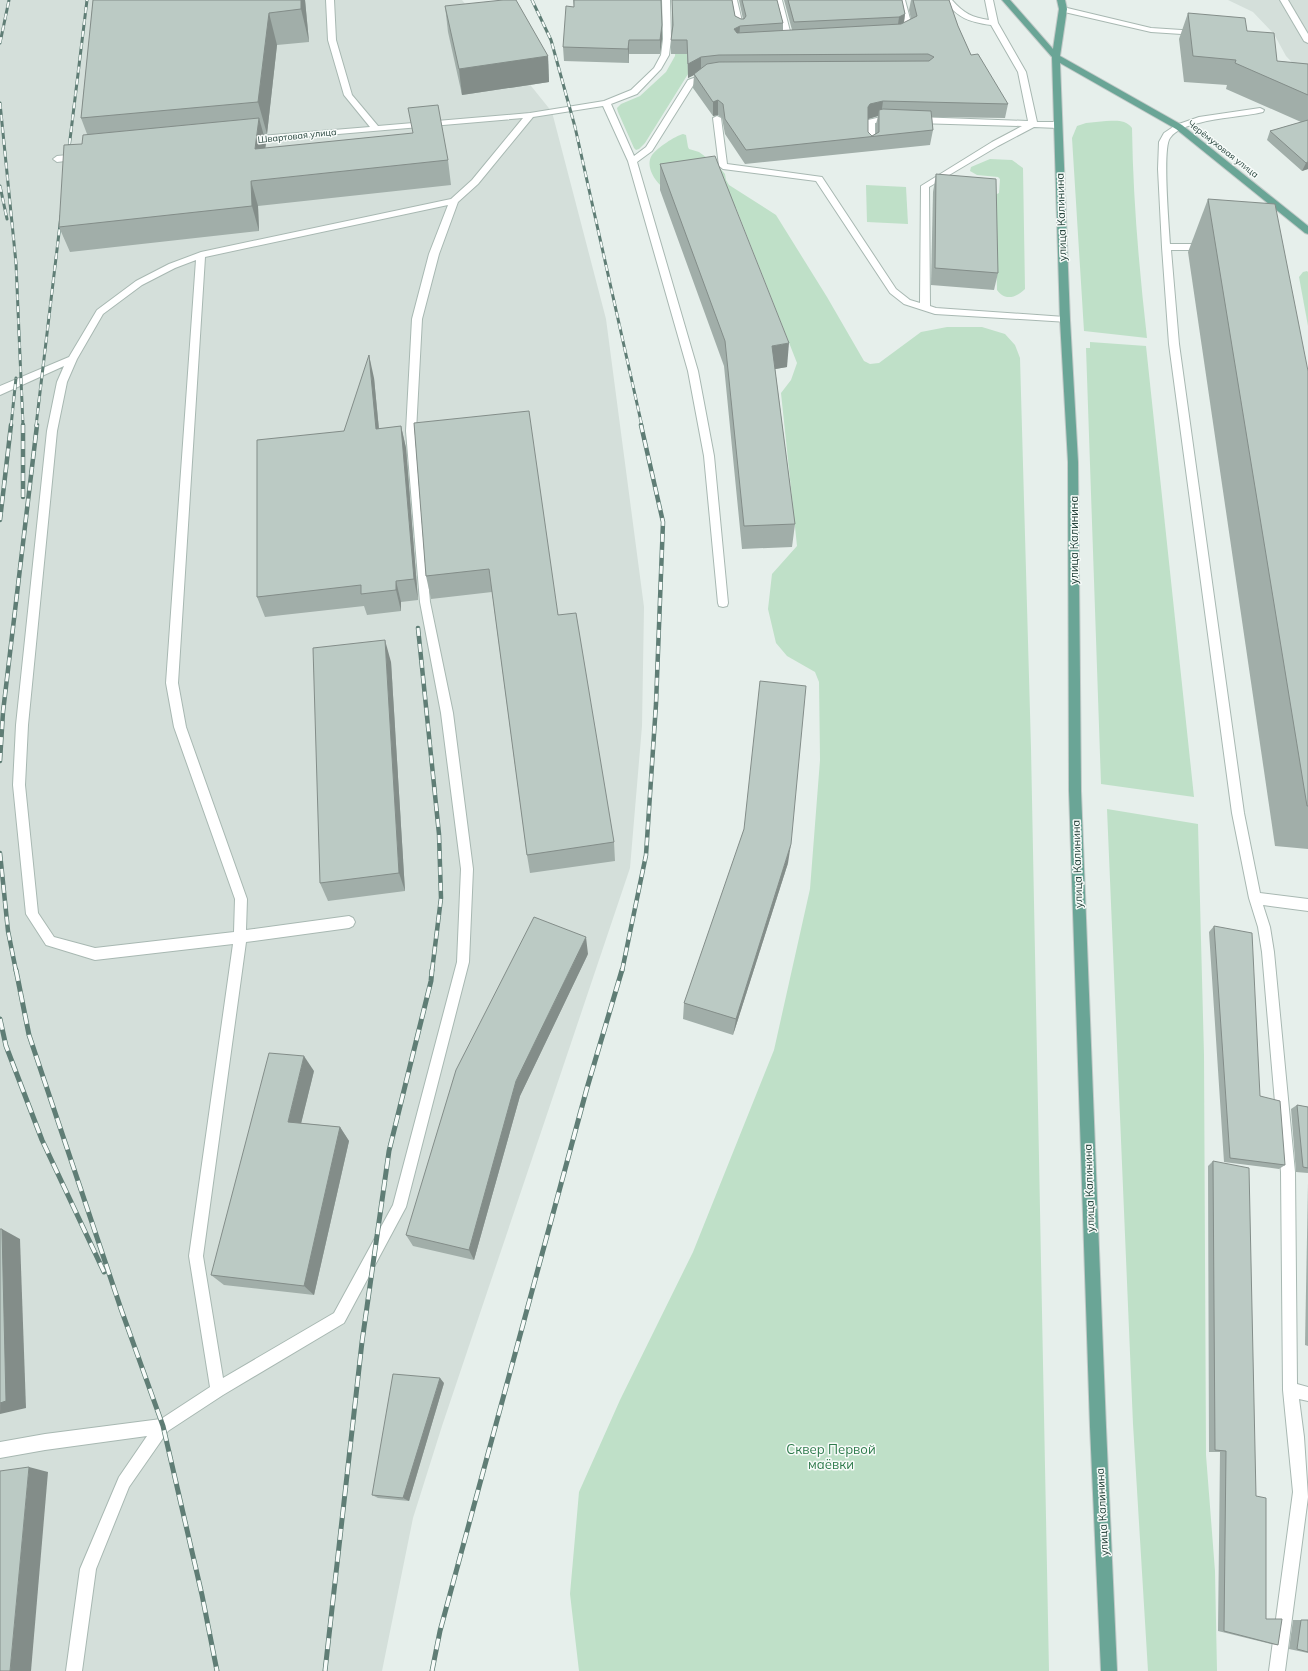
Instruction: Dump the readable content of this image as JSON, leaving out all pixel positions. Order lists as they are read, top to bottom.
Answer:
{
  "streets": {
    "main road": ["Черёмуховая улица", "улица Калинина"],
    "lane": ["Швартовая улица"]
  },
  "crossings": [
    ["Черёмуховая улица", "улица Калинина"]
  ],
  "parks": ["Сквер Первой маёвки"]
}
